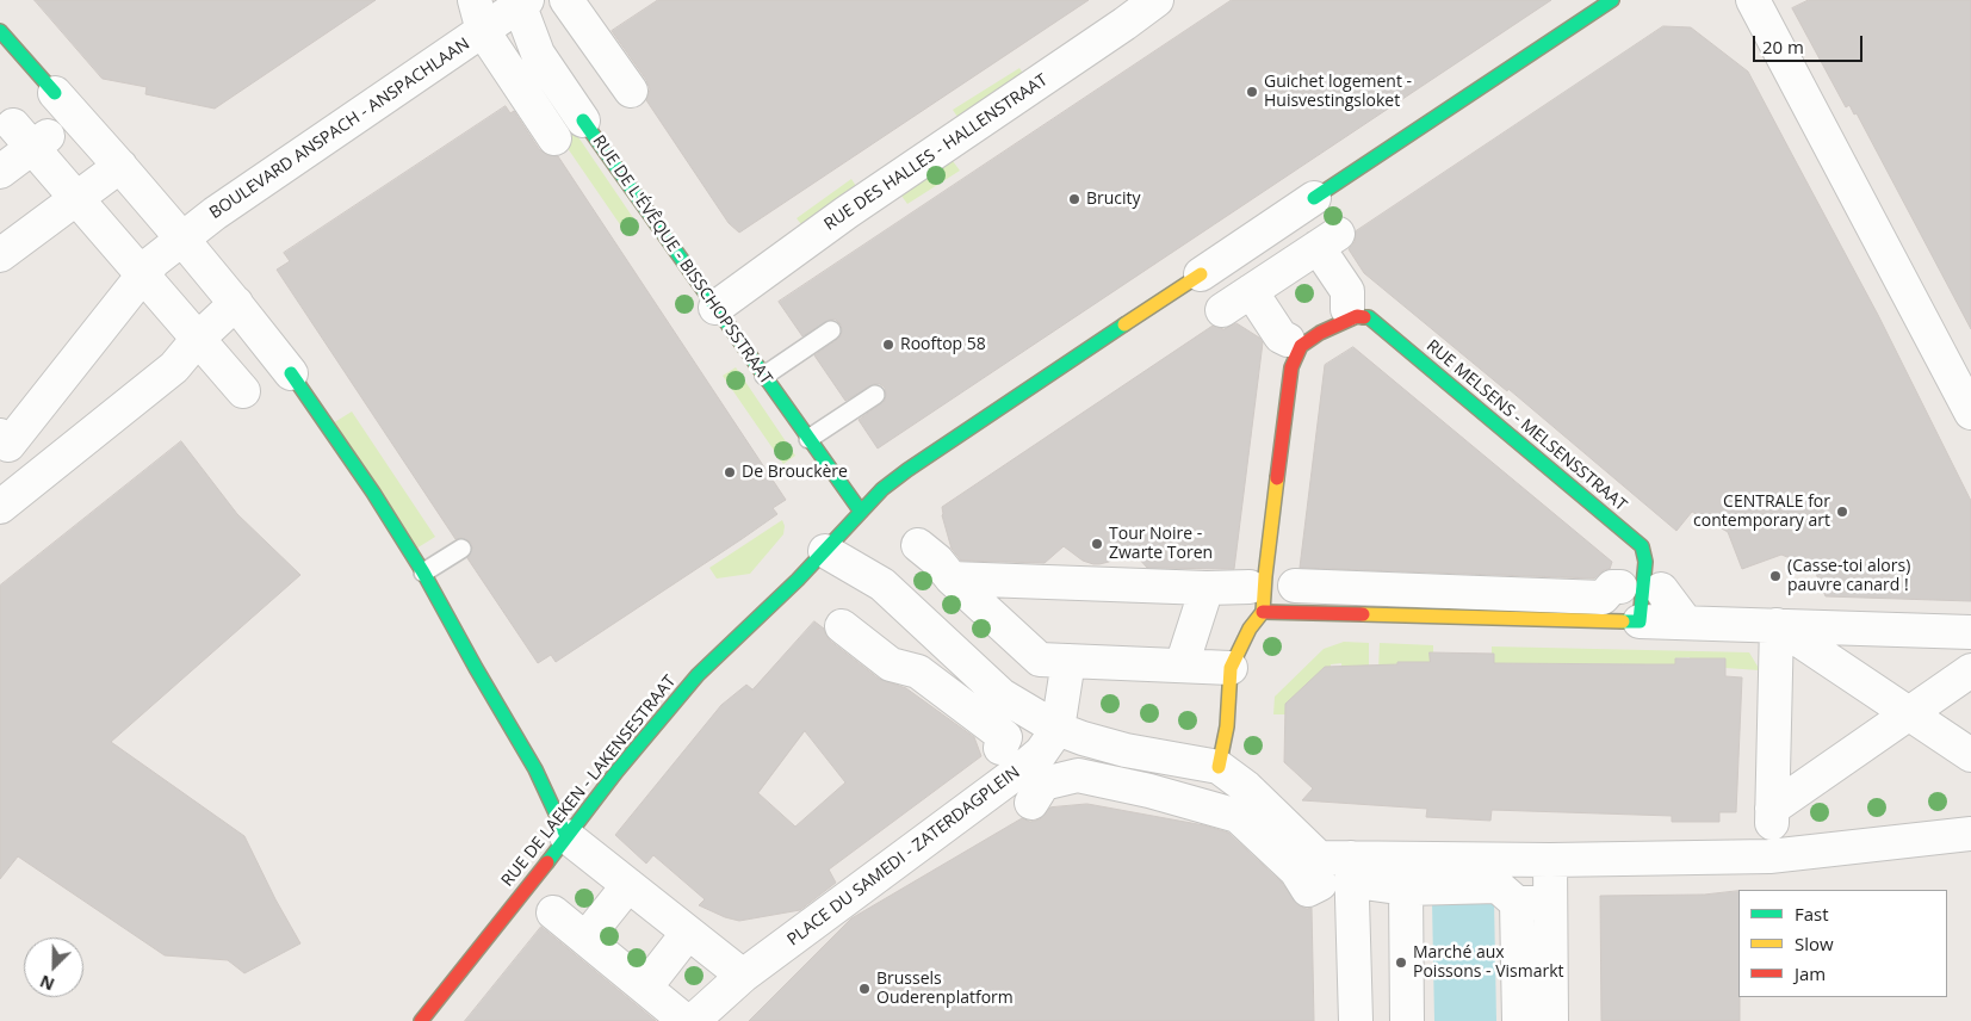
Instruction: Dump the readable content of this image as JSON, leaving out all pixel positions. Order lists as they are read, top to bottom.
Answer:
{
  "streets": {
    "street": [
      "BOULEVARD ANSPACH - ANSPACHLAAN",
      "RUE DES HALLES - HALLENSTRAAT",
      "RUE DE L'ÉVÊQUE - BISSCHOPSSTRAAT",
      "RUE MELSENS - MELSENSSTRAAT",
      "RUE DE LAEKEN - LAKENSESTRAAT",
      "PLACE DU SAMEDI - ZATERDAGPLEIN"
    ]
  },
  "crossings": [
    ["BOULEVARD ANSPACH - ANSPACHLAAN", "RUE DE L'ÉVÊQUE - BISSCHOPSSTRAAT"],
    ["RUE DES HALLES - HALLENSTRAAT", "RUE DE L'ÉVÊQUE - BISSCHOPSSTRAAT"],
    ["RUE DE L'ÉVÊQUE - BISSCHOPSSTRAAT", "RUE DE LAEKEN - LAKENSESTRAAT"]
  ],
  "places": [
    "Guichet logement - Huisvestingsloket",
    "Brucity",
    "Rooftop 58",
    "De Brouckère",
    "CENTRALE for contemporary art",
    "Tour Noire - Zwarte Toren",
    "(Casse-toi alors) pauvre canard !",
    "Marché aux Poissons - Vismarkt",
    "Brussels Ouderenplatform"
  ],
  "legend": ["Fast", "Slow", "Jam"],
  "scale_bar": "20 m",
  "north": "bottom left"
}
